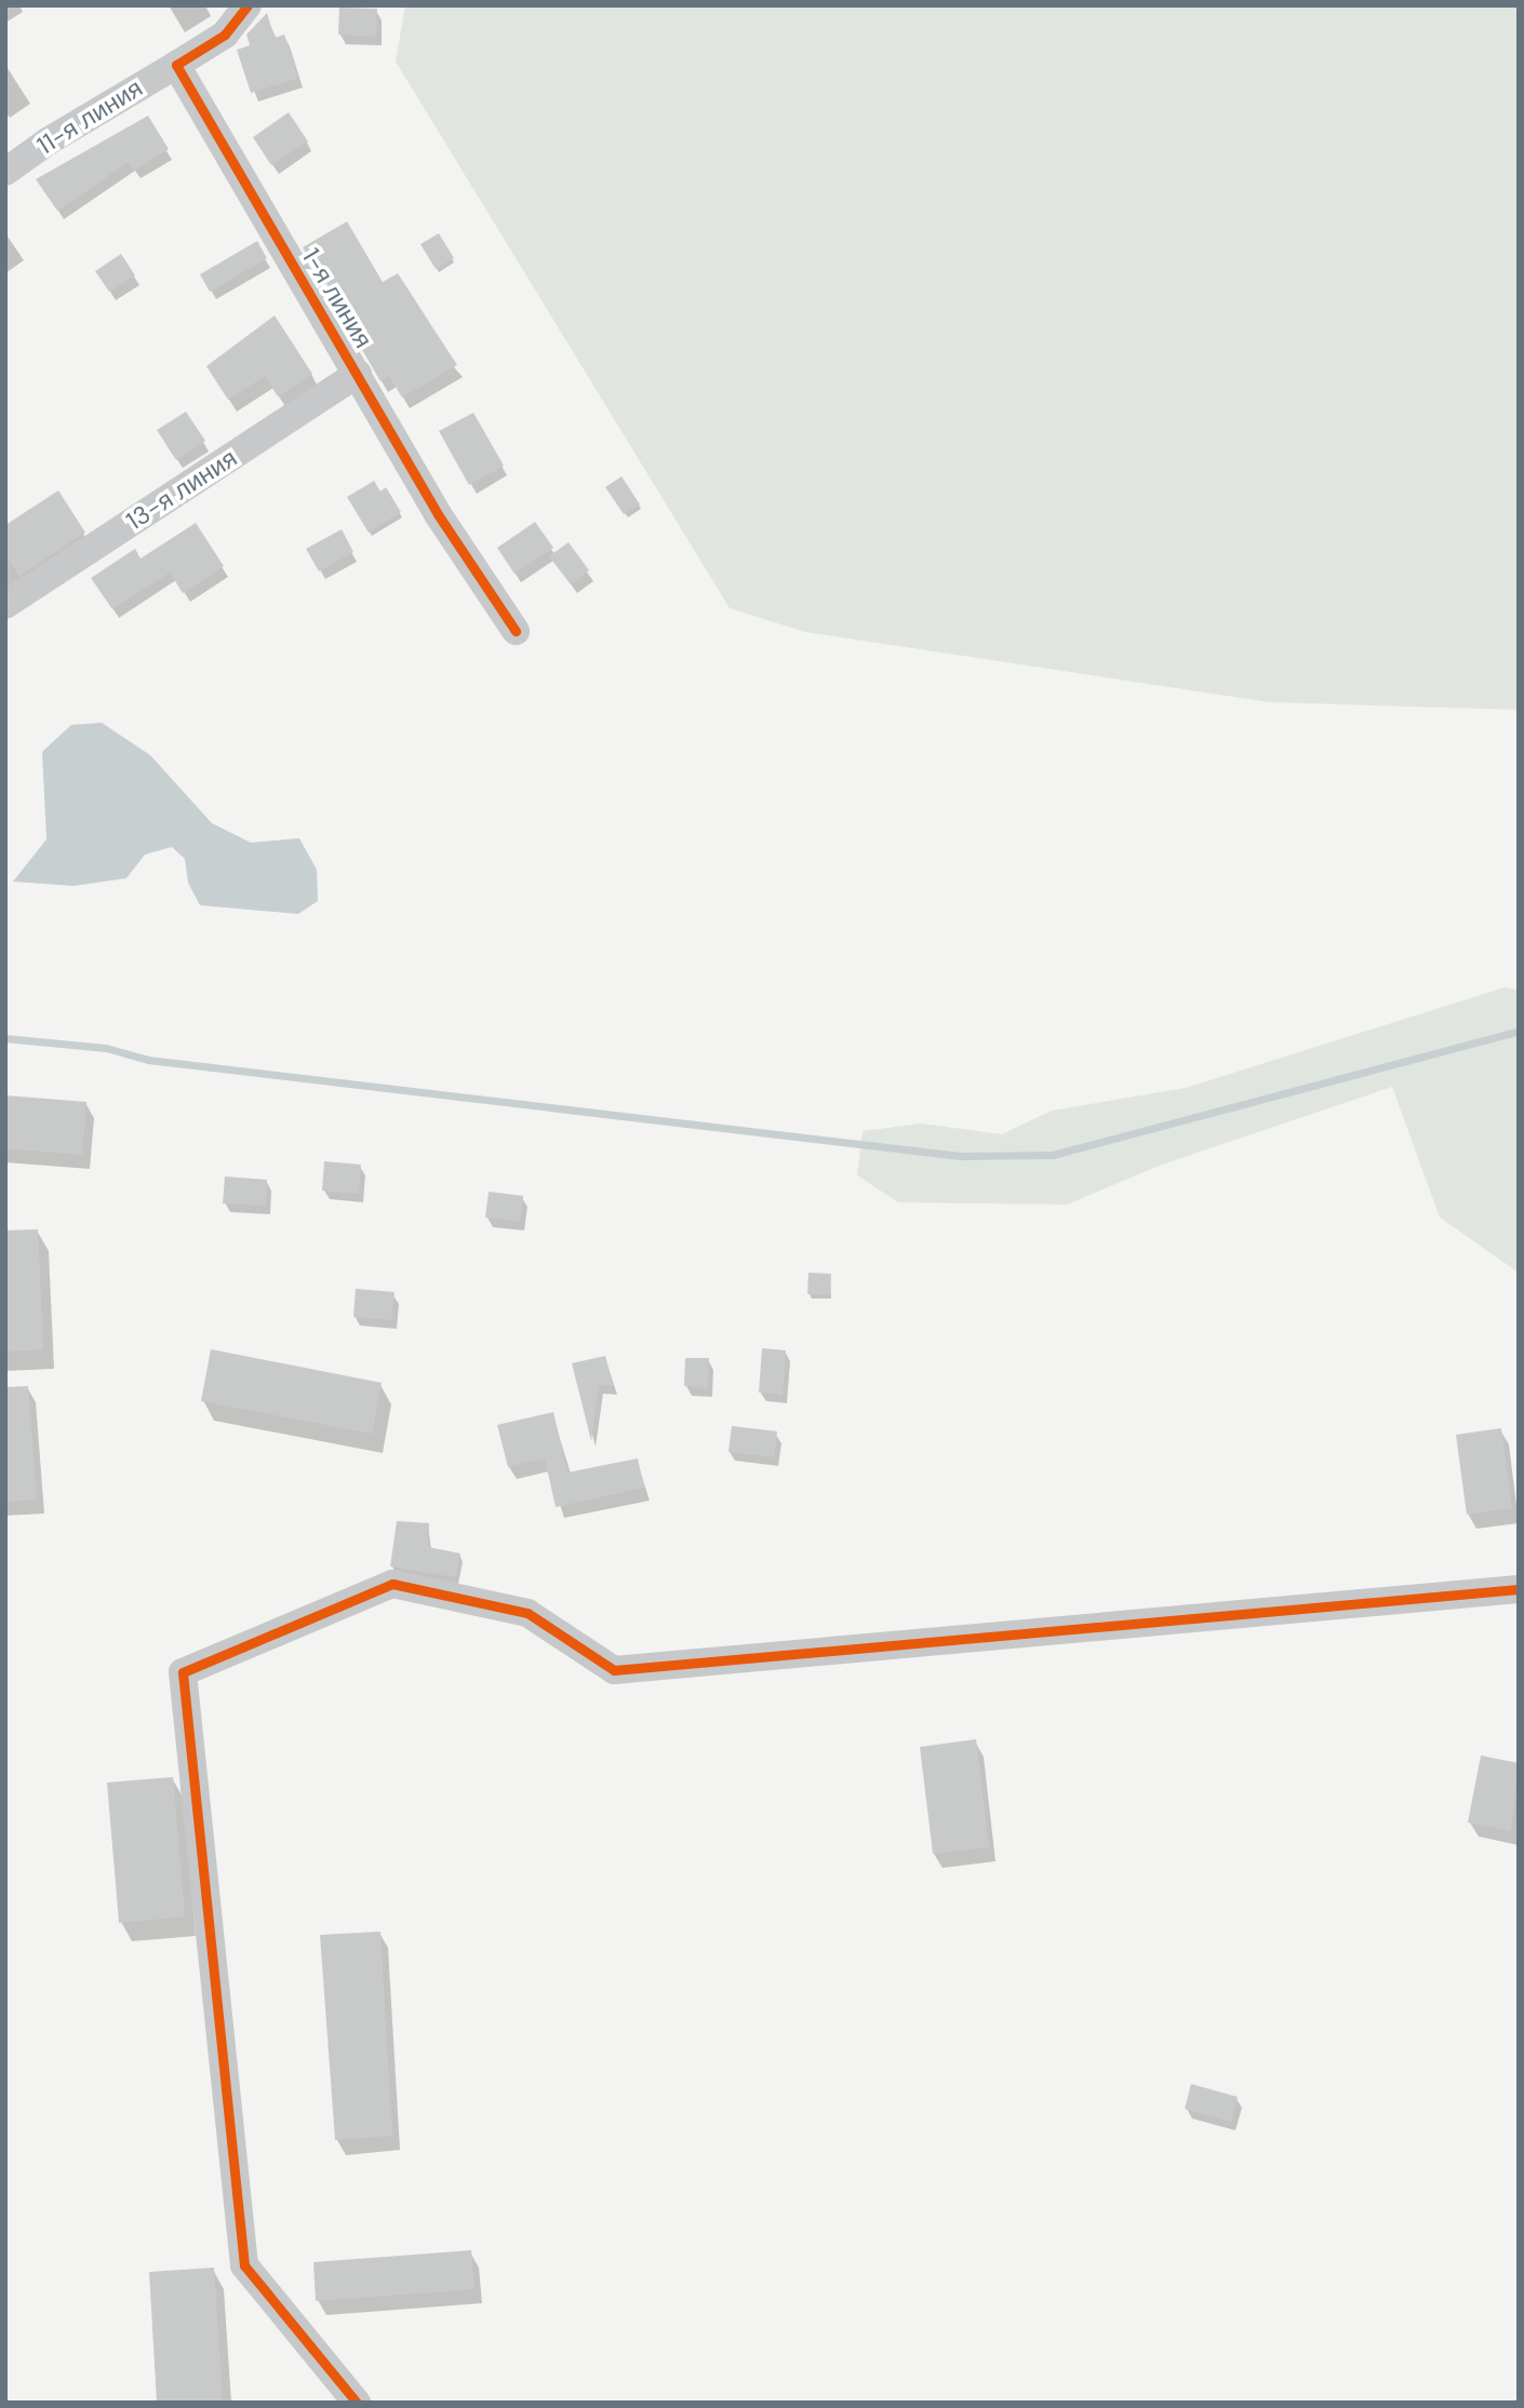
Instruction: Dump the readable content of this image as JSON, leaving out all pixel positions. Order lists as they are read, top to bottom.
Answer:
{
  "streets": {
    "street": ["11-я линия", "1-я линия", "13-я линия"]
  },
  "crossings": [
    ["11-я линия", "1-я линия"],
    ["1-я линия", "13-я линия"]
  ]
}
